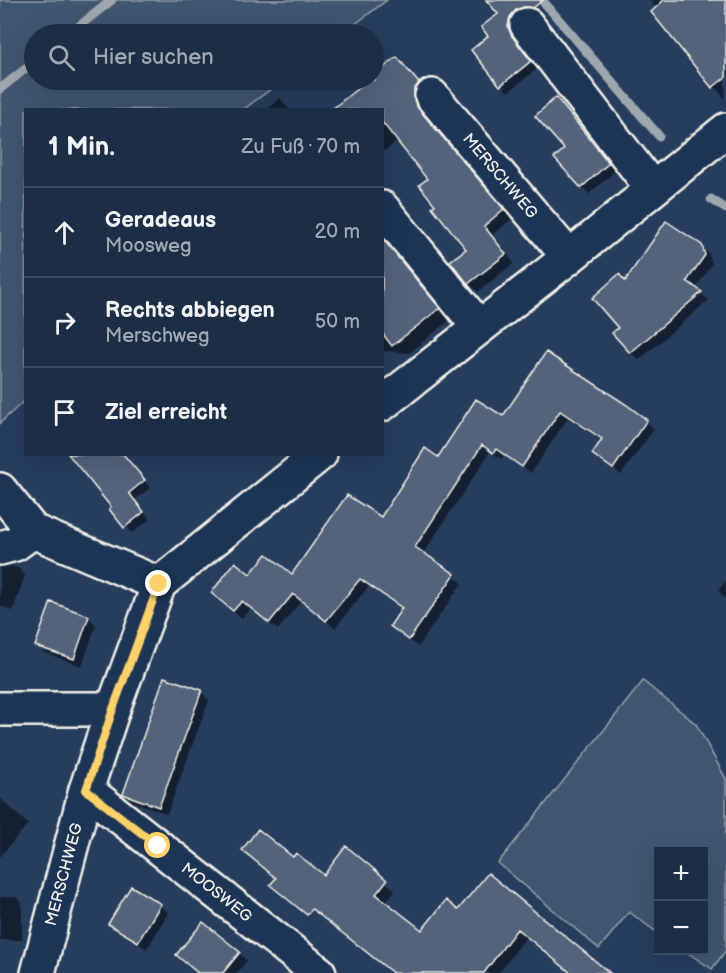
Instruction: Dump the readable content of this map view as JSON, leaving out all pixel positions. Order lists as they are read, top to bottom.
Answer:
{
  "streets": {
    "street": ["MERSCHWEG", "MOOSWEG"]
  },
  "crossings": [
    ["MERSCHWEG", "MOOSWEG"]
  ],
  "page": {
    "search": "Hier suchen",
    "heading": ["1 Min.", "Zu Fuß · 70 m"],
    "list": [
      ["Geradeaus", "Moosweg", "20 m"],
      ["Rechts abbiegen", "Merschweg", "50 m"],
      "Ziel erreicht"
    ],
    "map_buttons": ["+", "−"]
  }
}
